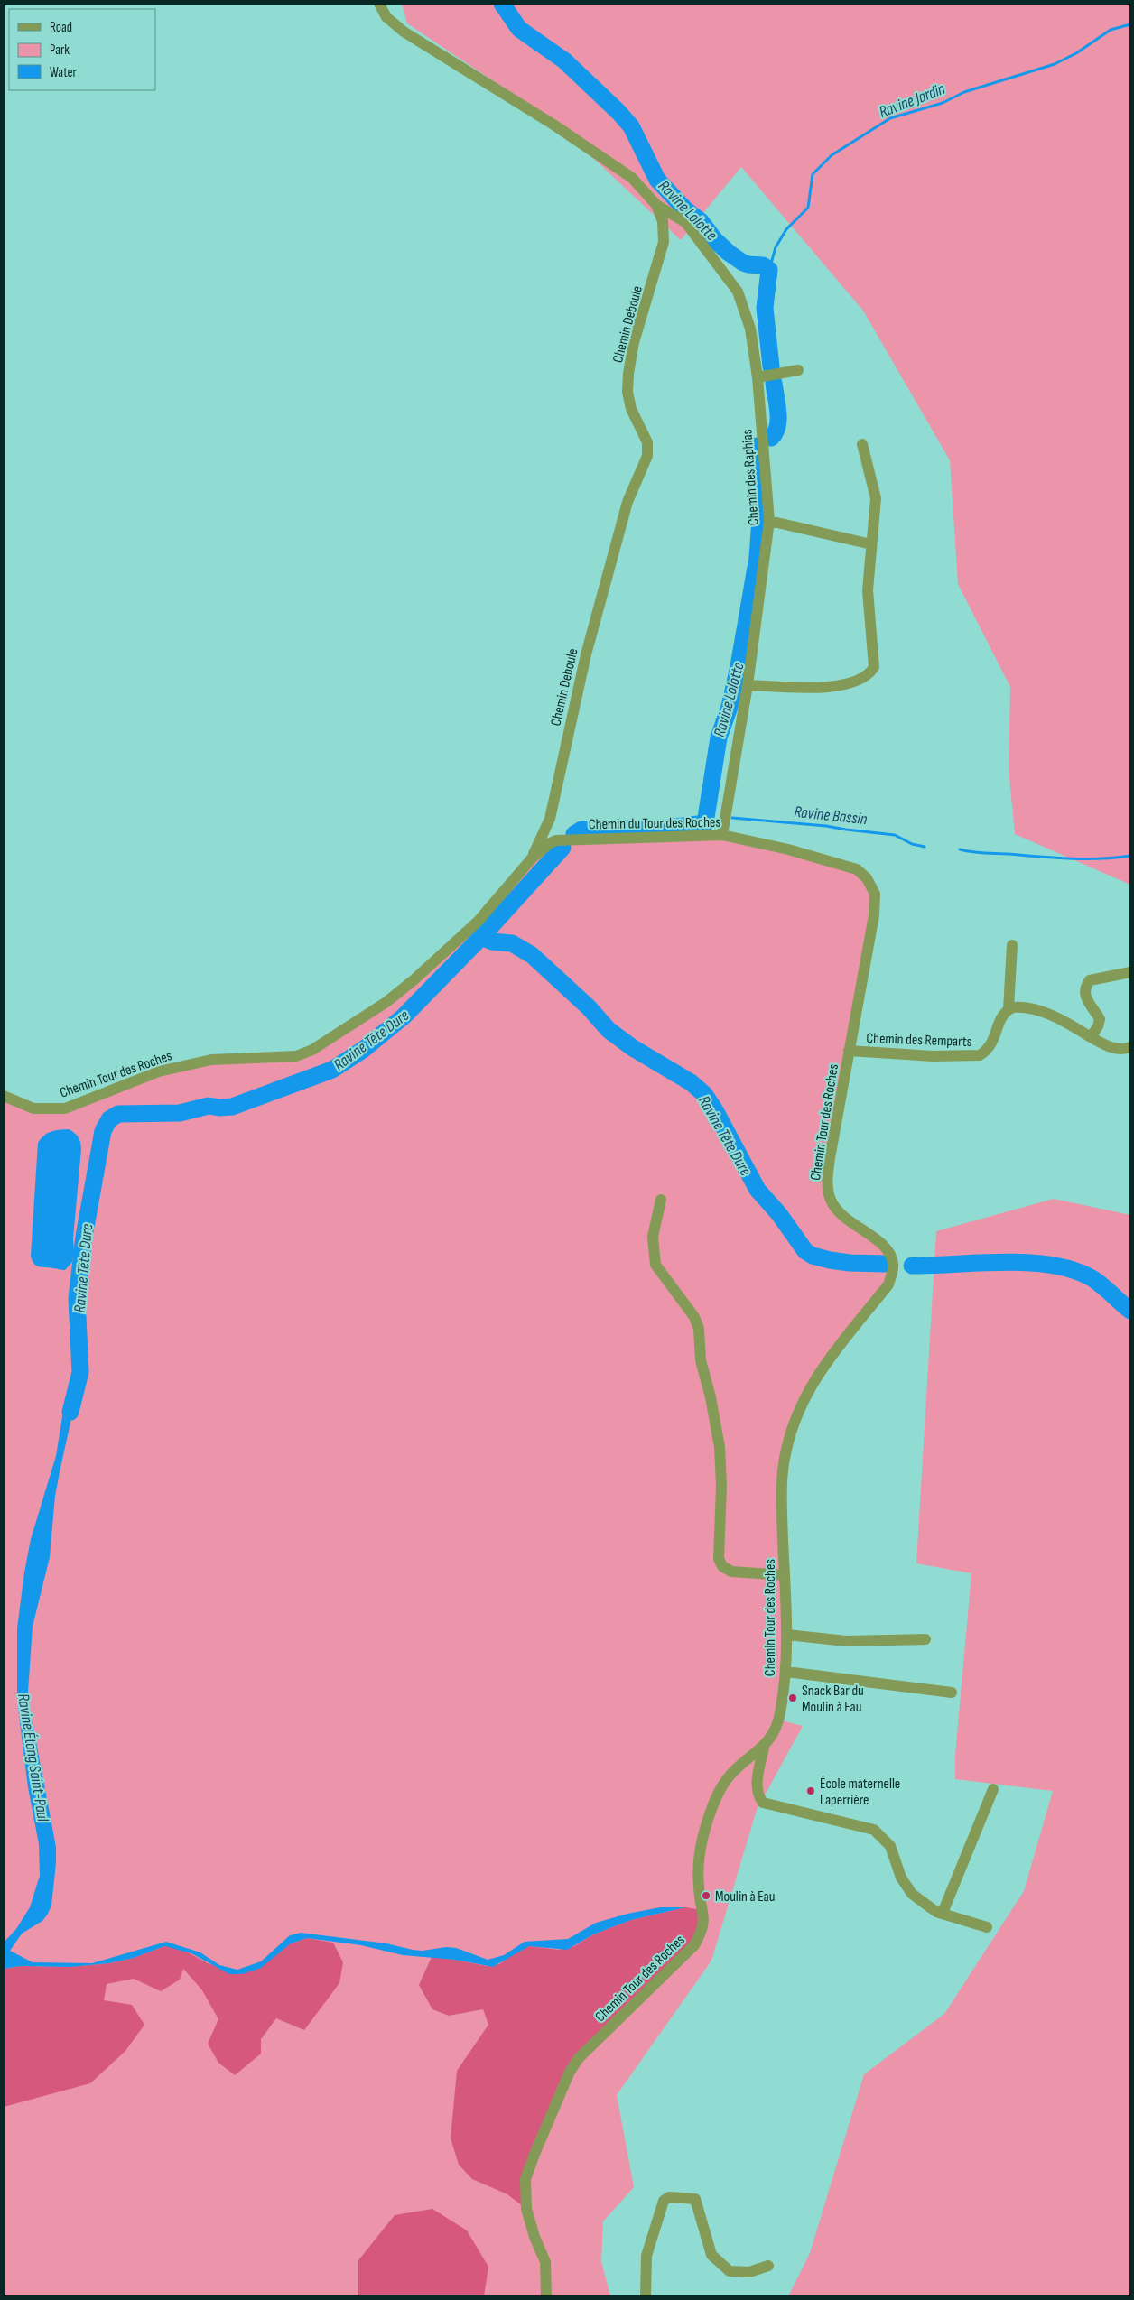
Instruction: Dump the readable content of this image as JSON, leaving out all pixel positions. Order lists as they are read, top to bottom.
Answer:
{
  "streets": {
    "street": [
      "Chemin Deboule",
      "Chemin des Raphias",
      "Chemin du Tour des Roches",
      "Chemin des Remparts",
      "Chemin Tour des Roches"
    ]
  },
  "crossings": [
    ["Chemin Deboule", "Chemin des Raphias"],
    ["Chemin Deboule", "Chemin du Tour des Roches"],
    ["Chemin des Raphias", "Chemin du Tour des Roches"],
    ["Chemin du Tour des Roches", "Chemin Tour des Roches"],
    ["Chemin des Remparts", "Chemin Tour des Roches"]
  ],
  "water": [
    "Ravine Jardin",
    "Ravine Lolotte",
    "Ravine Bassin",
    "Ravine Tête Dure",
    "Ravine Étang Saint-Paul"
  ],
  "places": ["Snack Bar du Moulin à Eau", "École maternelle Laperrière", "Moulin à Eau"],
  "legend": ["Road", "Park", "Water"]
}
